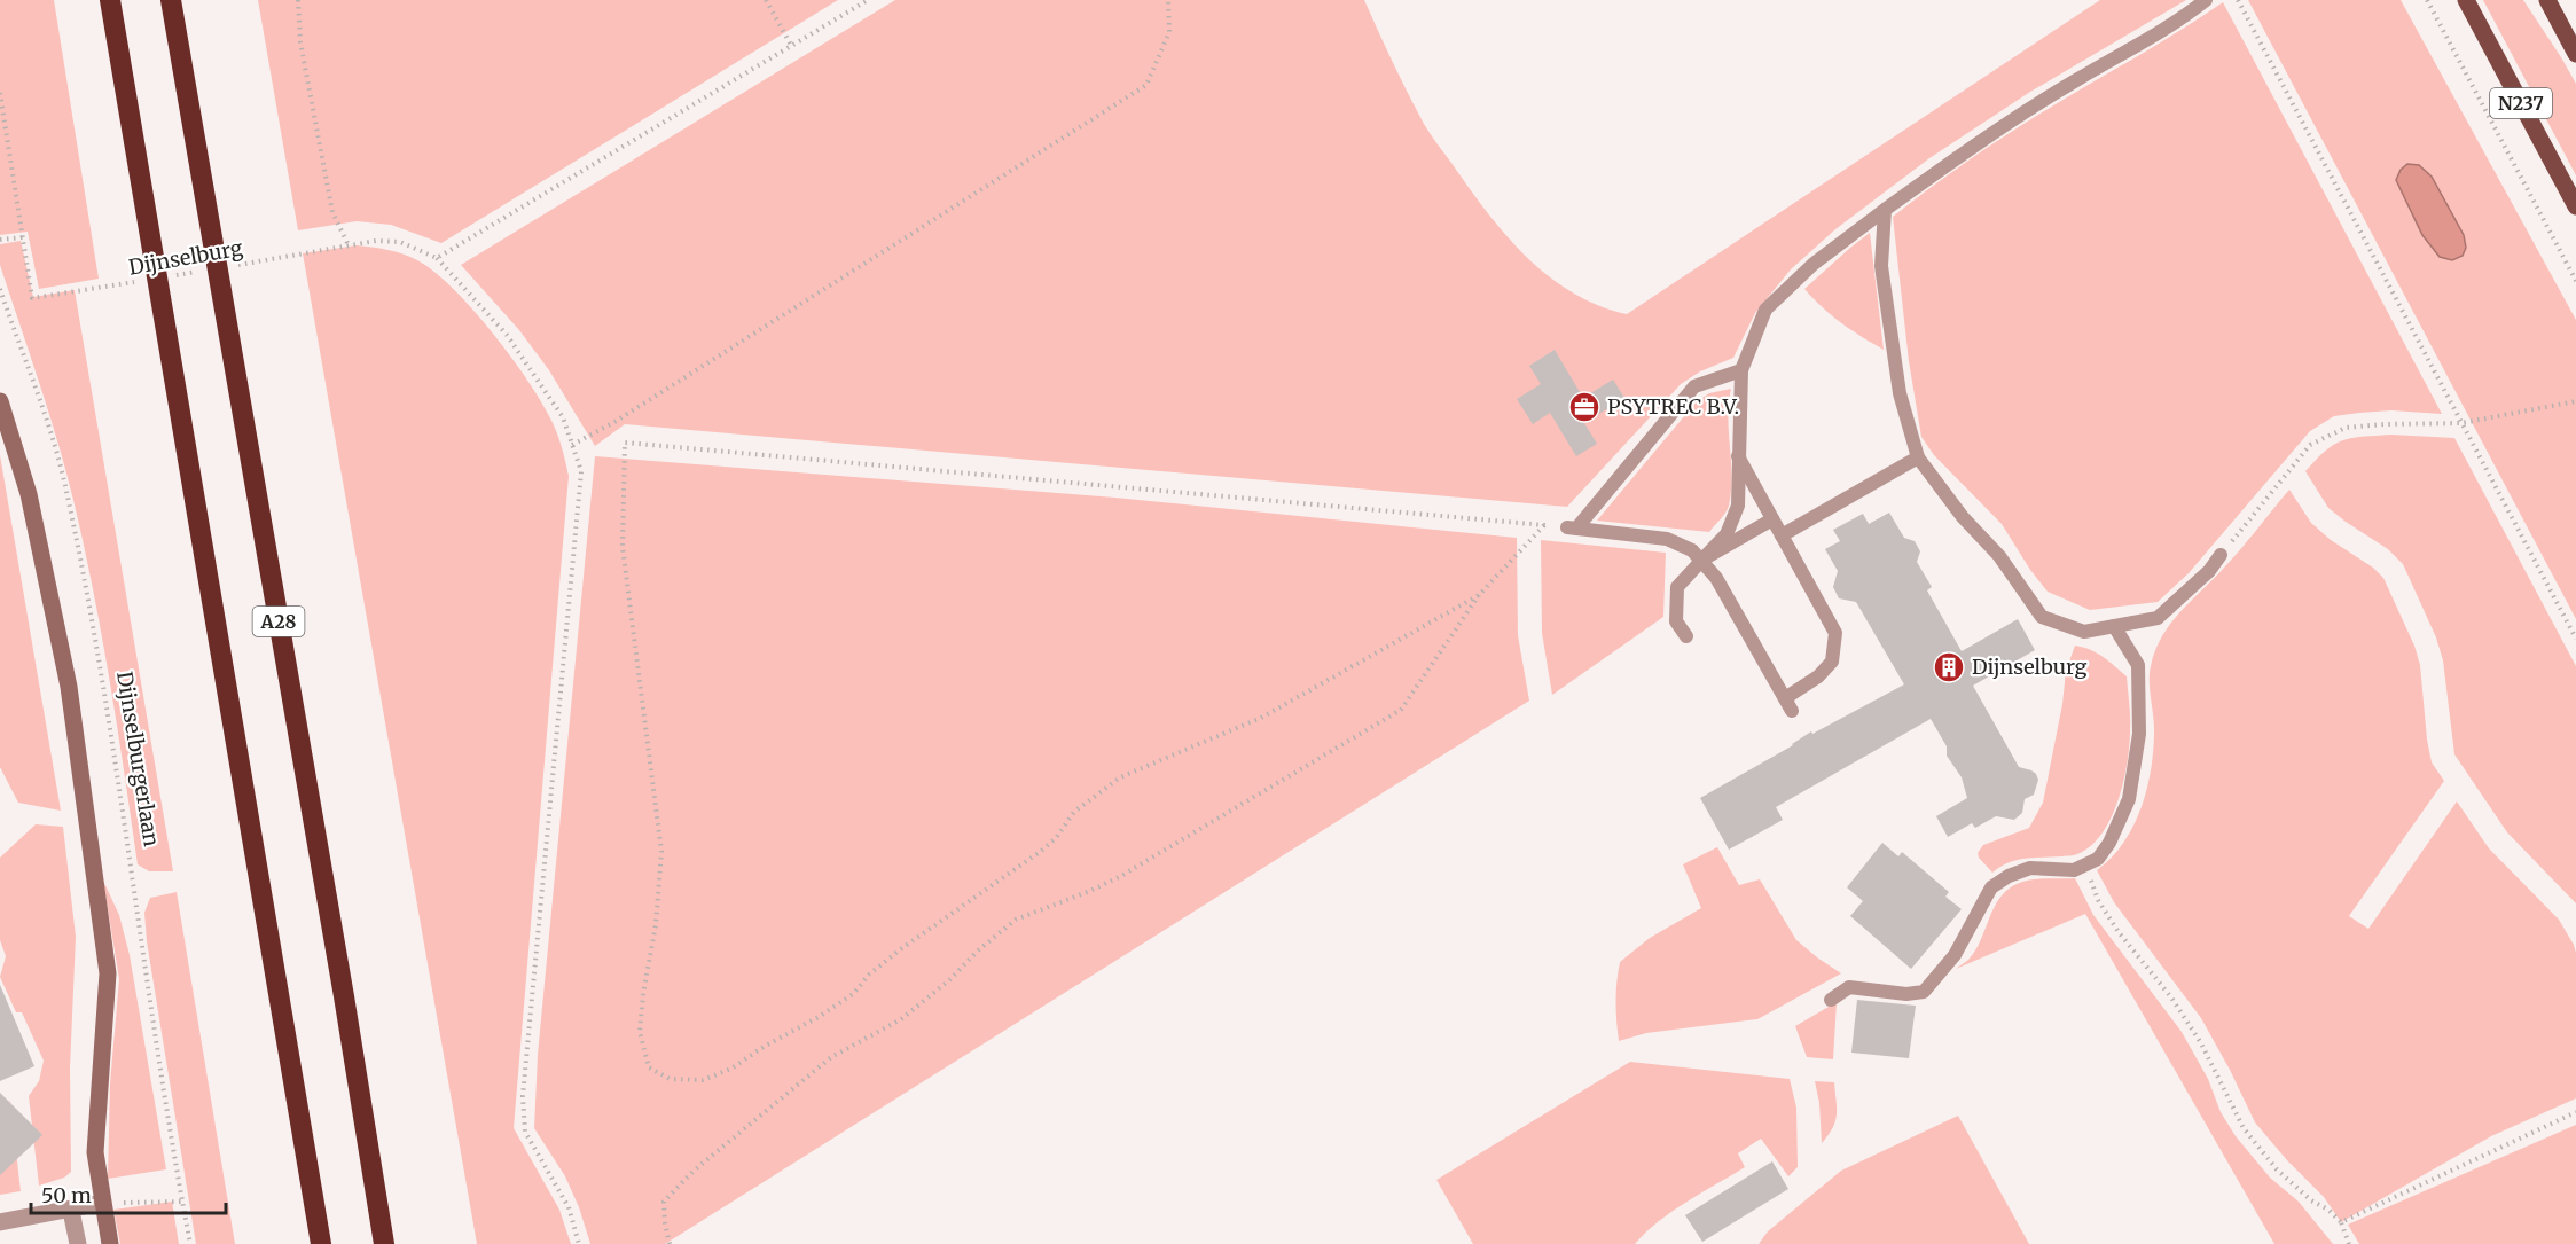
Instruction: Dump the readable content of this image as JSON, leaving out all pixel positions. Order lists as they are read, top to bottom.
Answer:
{
  "streets": {
    "highway": ["A28"],
    "main road": ["N237"],
    "path": ["Dijnselburg", "Dijnselburgerlaan"]
  },
  "places": {
    "office": ["PSYTREC B.V."],
    "building": ["Dijnselburg"]
  },
  "scale_bar": "50 m"
}
